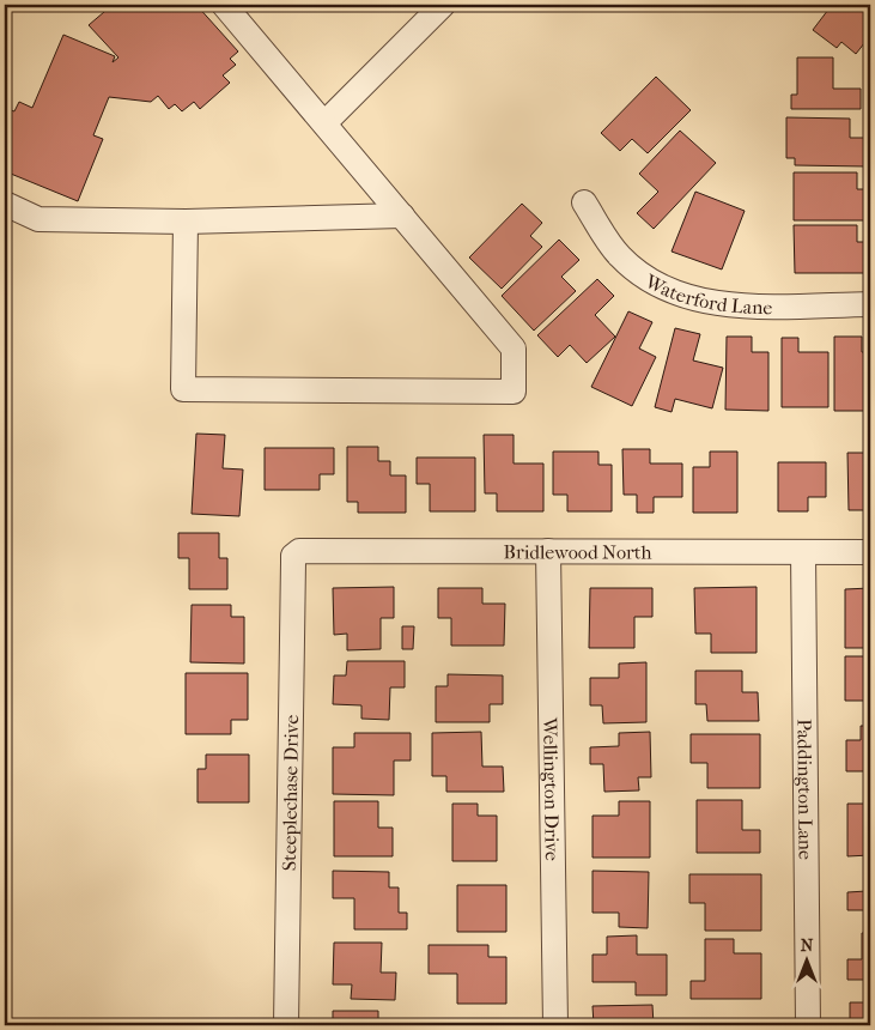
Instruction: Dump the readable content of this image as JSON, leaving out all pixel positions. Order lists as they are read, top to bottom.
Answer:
{
  "streets": {
    "street": [
      "Waterford Lane",
      "Bridlewood North",
      "Wellington Drive",
      "Paddington Lane",
      "Steeplechase Drive"
    ]
  },
  "crossings": [
    ["Bridlewood North", "Wellington Drive"],
    ["Bridlewood North", "Paddington Lane"],
    ["Bridlewood North", "Steeplechase Drive"]
  ],
  "north": "top"
}
